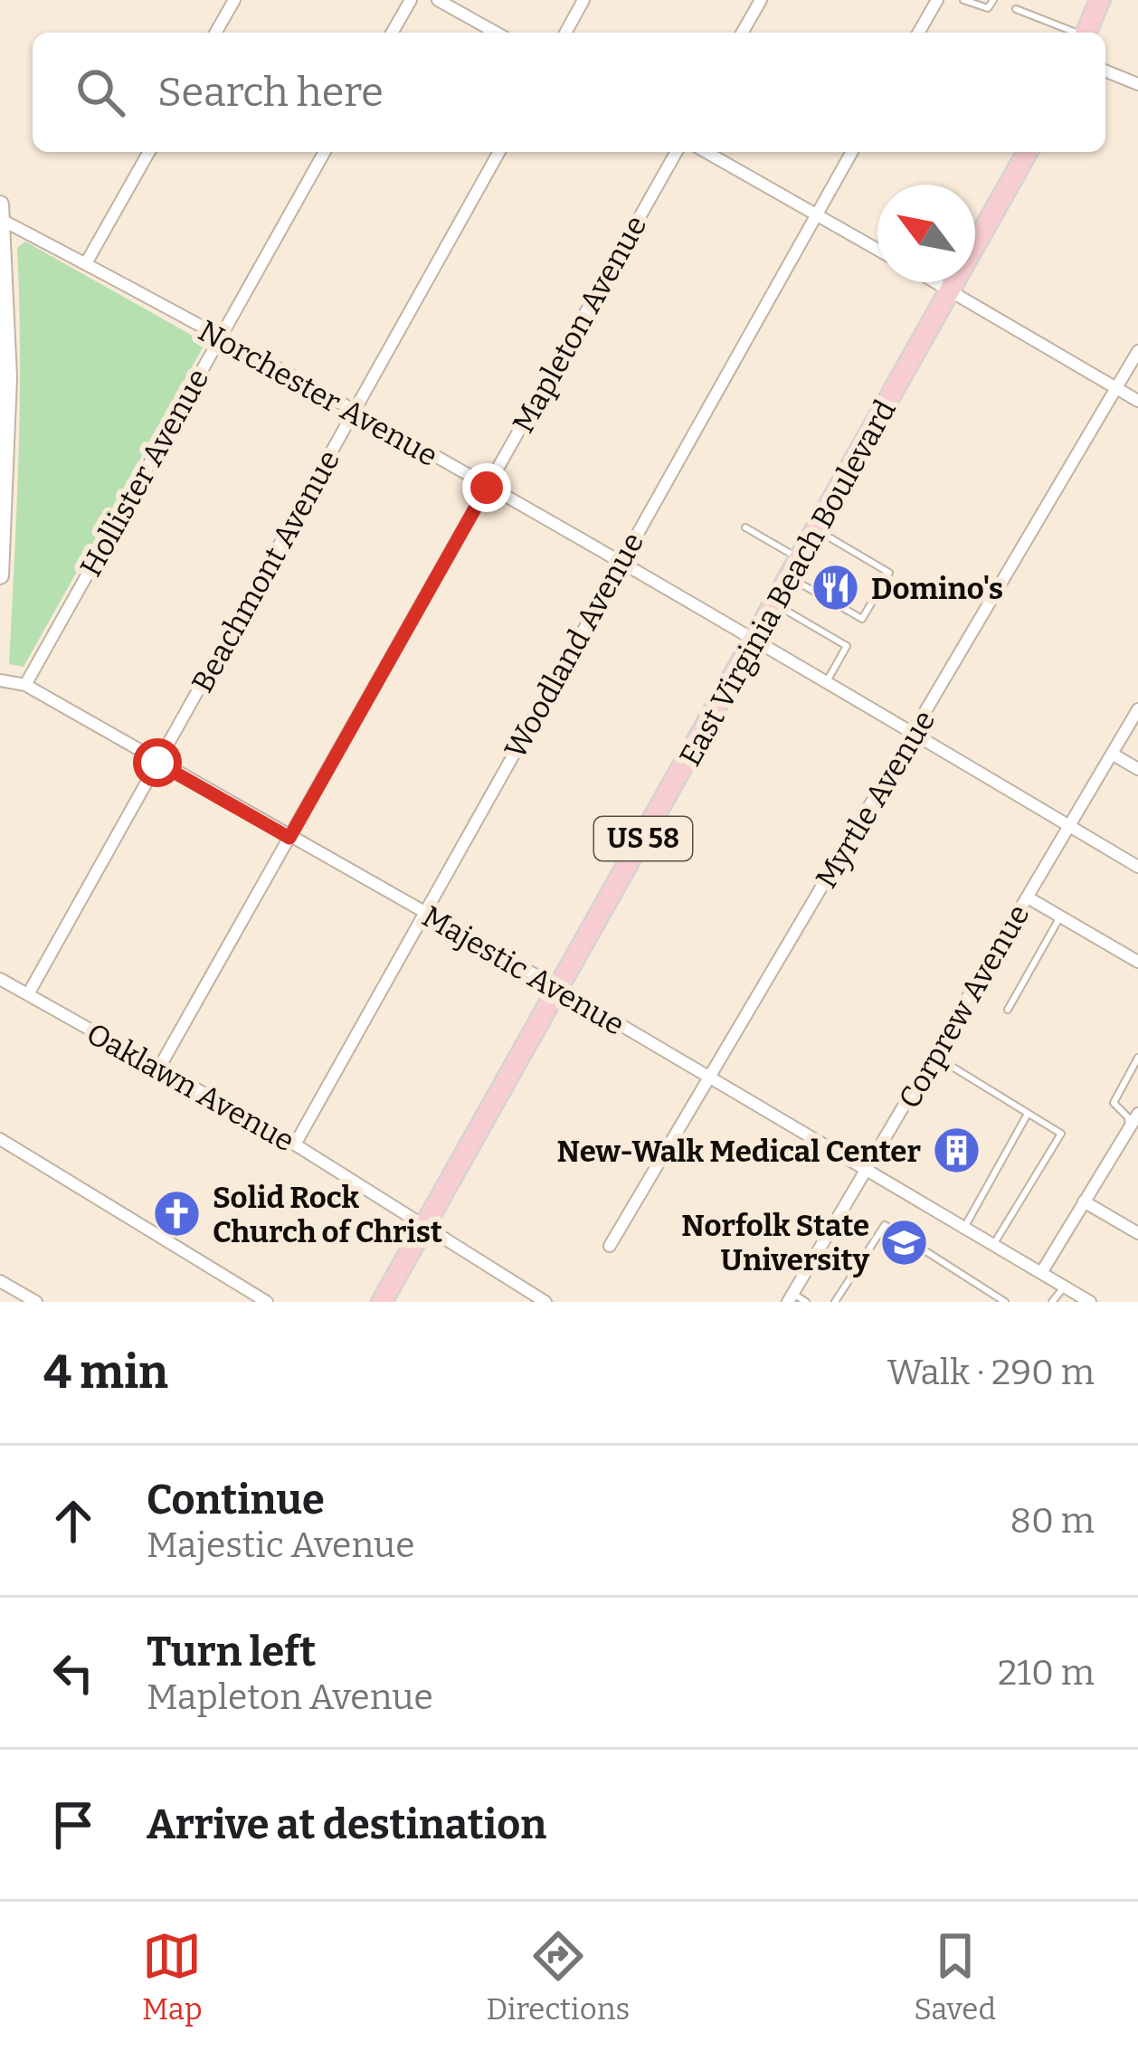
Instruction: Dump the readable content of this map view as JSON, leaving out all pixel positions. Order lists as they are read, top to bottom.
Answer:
{
  "streets": {
    "main road": ["East Virginia Beach Boulevard", "US 58"],
    "street": [
      "Mapleton Avenue",
      "Norchester Avenue",
      "Hollister Avenue",
      "Beachmont Avenue",
      "Woodland Avenue",
      "Myrtle Avenue",
      "Majestic Avenue",
      "Corprew Avenue",
      "Oaklawn Avenue"
    ]
  },
  "crossings": [
    ["Mapleton Avenue", "Norchester Avenue"],
    ["Mapleton Avenue", "Majestic Avenue"],
    ["Mapleton Avenue", "Oaklawn Avenue"],
    ["Norchester Avenue", "Hollister Avenue"],
    ["Norchester Avenue", "Beachmont Avenue"],
    ["Norchester Avenue", "East Virginia Beach Boulevard"],
    ["Norchester Avenue", "Woodland Avenue"],
    ["Norchester Avenue", "Myrtle Avenue"],
    ["Norchester Avenue", "Corprew Avenue"],
    ["Hollister Avenue", "Majestic Avenue"],
    ["Beachmont Avenue", "Majestic Avenue"],
    ["Beachmont Avenue", "Oaklawn Avenue"],
    ["East Virginia Beach Boulevard", "Majestic Avenue"],
    ["East Virginia Beach Boulevard", "Oaklawn Avenue"],
    ["Woodland Avenue", "Majestic Avenue"],
    ["Woodland Avenue", "Oaklawn Avenue"],
    ["Myrtle Avenue", "Majestic Avenue"],
    ["Majestic Avenue", "Corprew Avenue"]
  ],
  "places": {
    "restaurant": ["Domino's"],
    "building": ["New-Walk Medical Center"],
    "church": ["Solid Rock Church of Christ"],
    "school or university": ["Norfolk State University"]
  },
  "north": "top left",
  "page": {
    "search": "Search here",
    "heading": ["4 min", "Walk · 290 m"],
    "list": [
      ["Continue", "Majestic Avenue", "80 m"],
      ["Turn left", "Mapleton Avenue", "210 m"],
      "Arrive at destination"
    ],
    "nav": ["Map", "Directions", "Saved"]
  }
}
